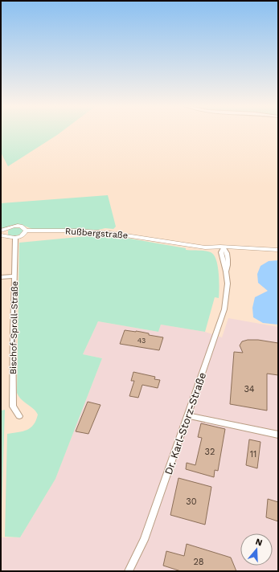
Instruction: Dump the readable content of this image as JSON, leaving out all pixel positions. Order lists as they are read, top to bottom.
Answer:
{
  "streets": {
    "street": ["Rußbergstraße", "Bischof-Sproll-Straße", "Dr. Karl-Storz-Straße"]
  },
  "crossings": [
    ["Rußbergstraße", "Dr. Karl-Storz-Straße"]
  ],
  "house_numbers": [
    "43",
    "34",
    "32",
    "11",
    "30",
    "28"
  ],
  "north": "top"
}
